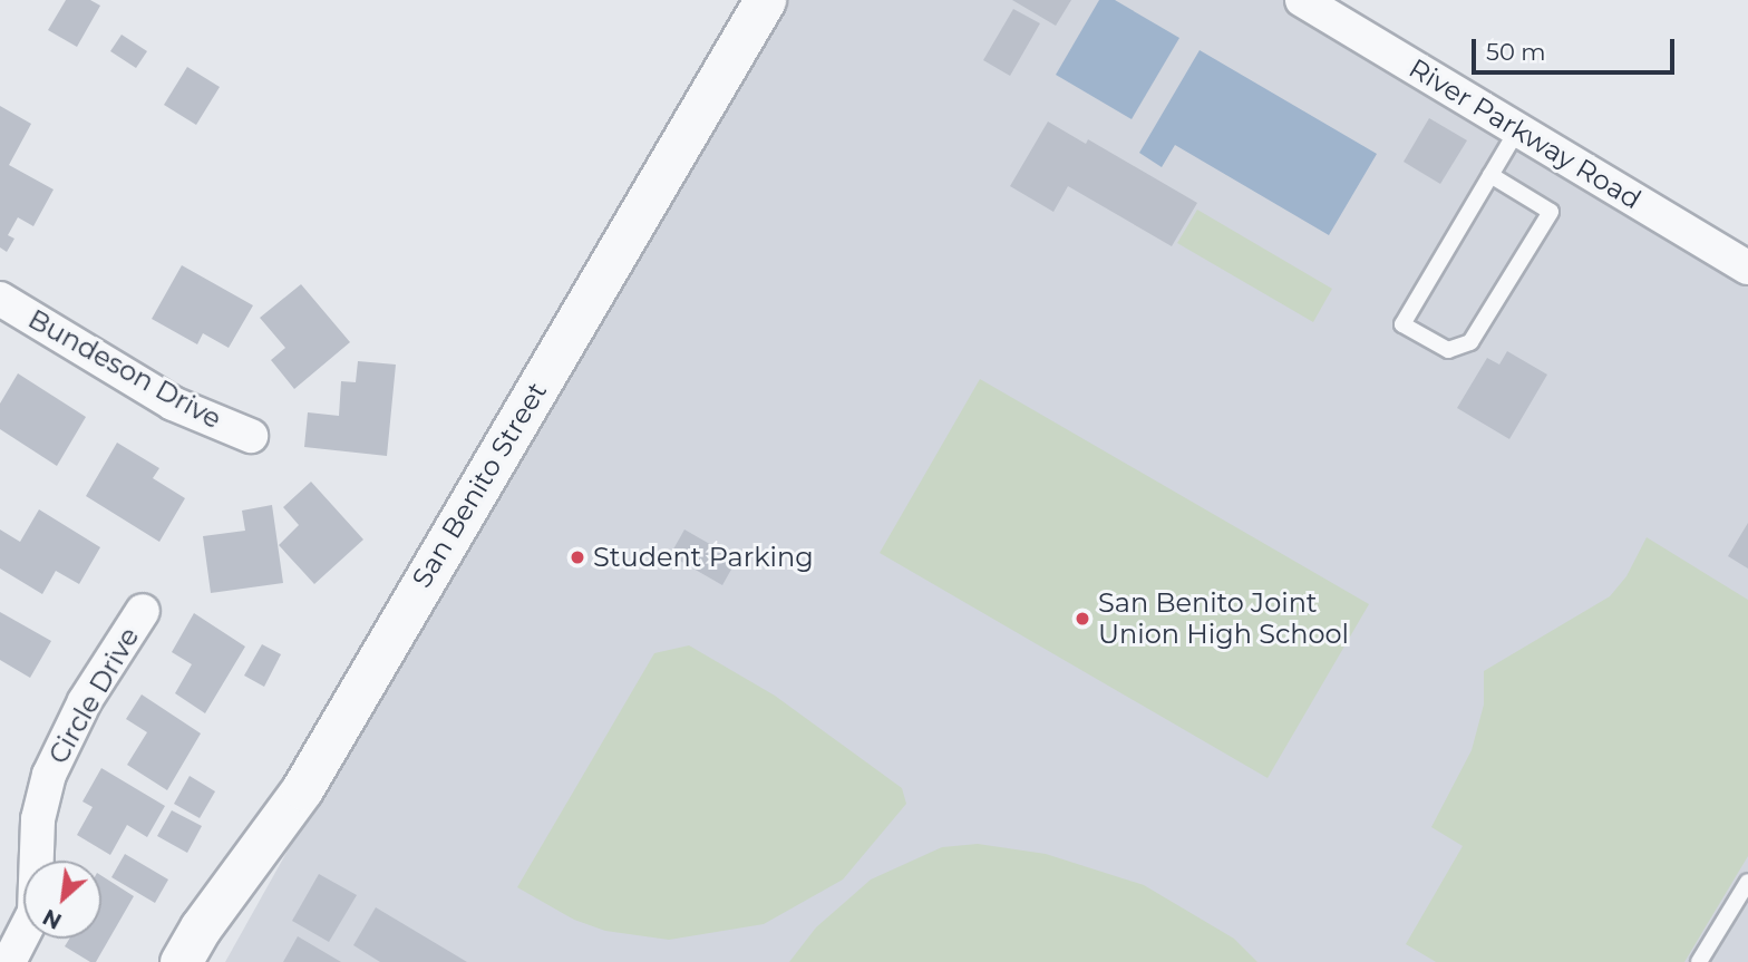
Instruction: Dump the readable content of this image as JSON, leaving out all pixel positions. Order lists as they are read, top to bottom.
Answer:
{
  "streets": {
    "street": [
      "River Parkway Road",
      "Bundeson Drive",
      "San Benito Street",
      "Circle Drive"
    ]
  },
  "places": ["Student Parking", "San Benito Joint Union High School"],
  "scale_bar": "50 m",
  "north": "bottom left"
}
